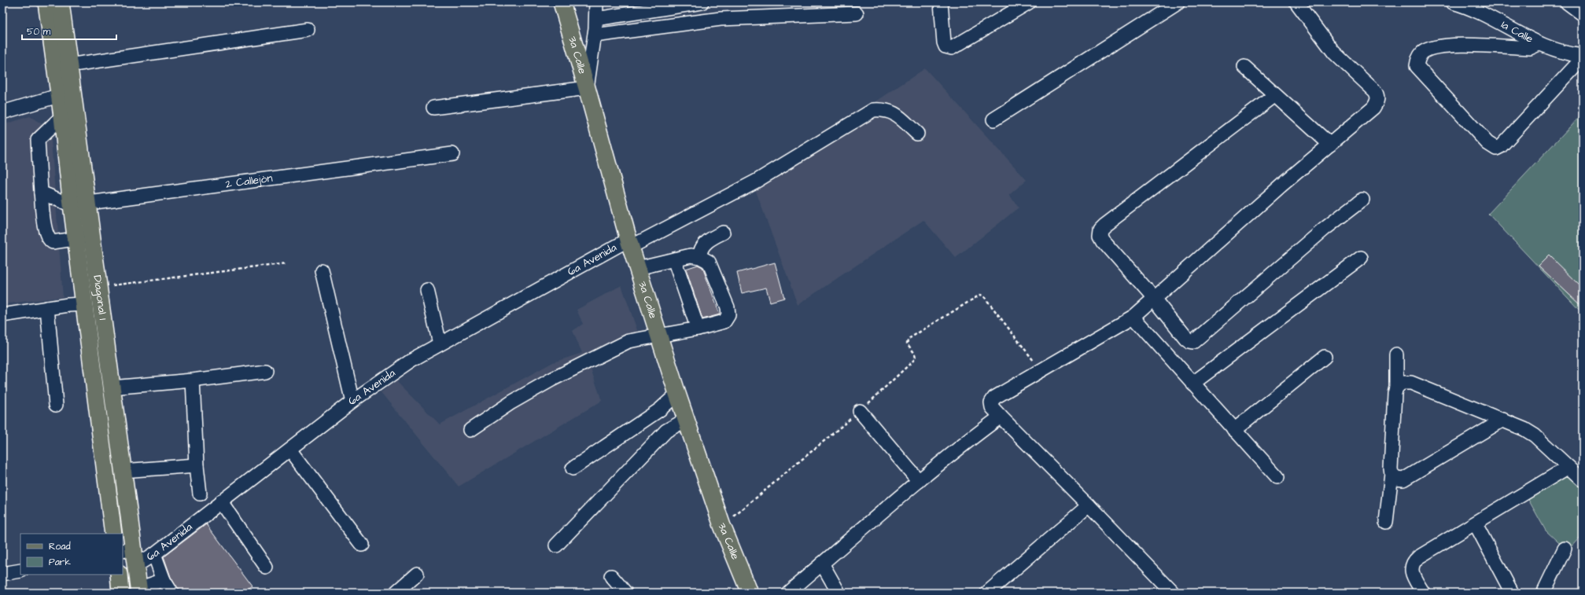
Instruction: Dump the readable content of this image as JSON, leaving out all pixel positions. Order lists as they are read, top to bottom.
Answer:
{
  "streets": {
    "main road": ["3a Calle", "Diagonal 1"],
    "street": ["1a Calle", "6a Avenida"]
  },
  "crossings": [
    ["3a Calle", "6a Avenida"],
    ["6a Avenida", "Diagonal 1"]
  ],
  "legend": ["Road", "Park"],
  "scale_bar": "50 m"
}
